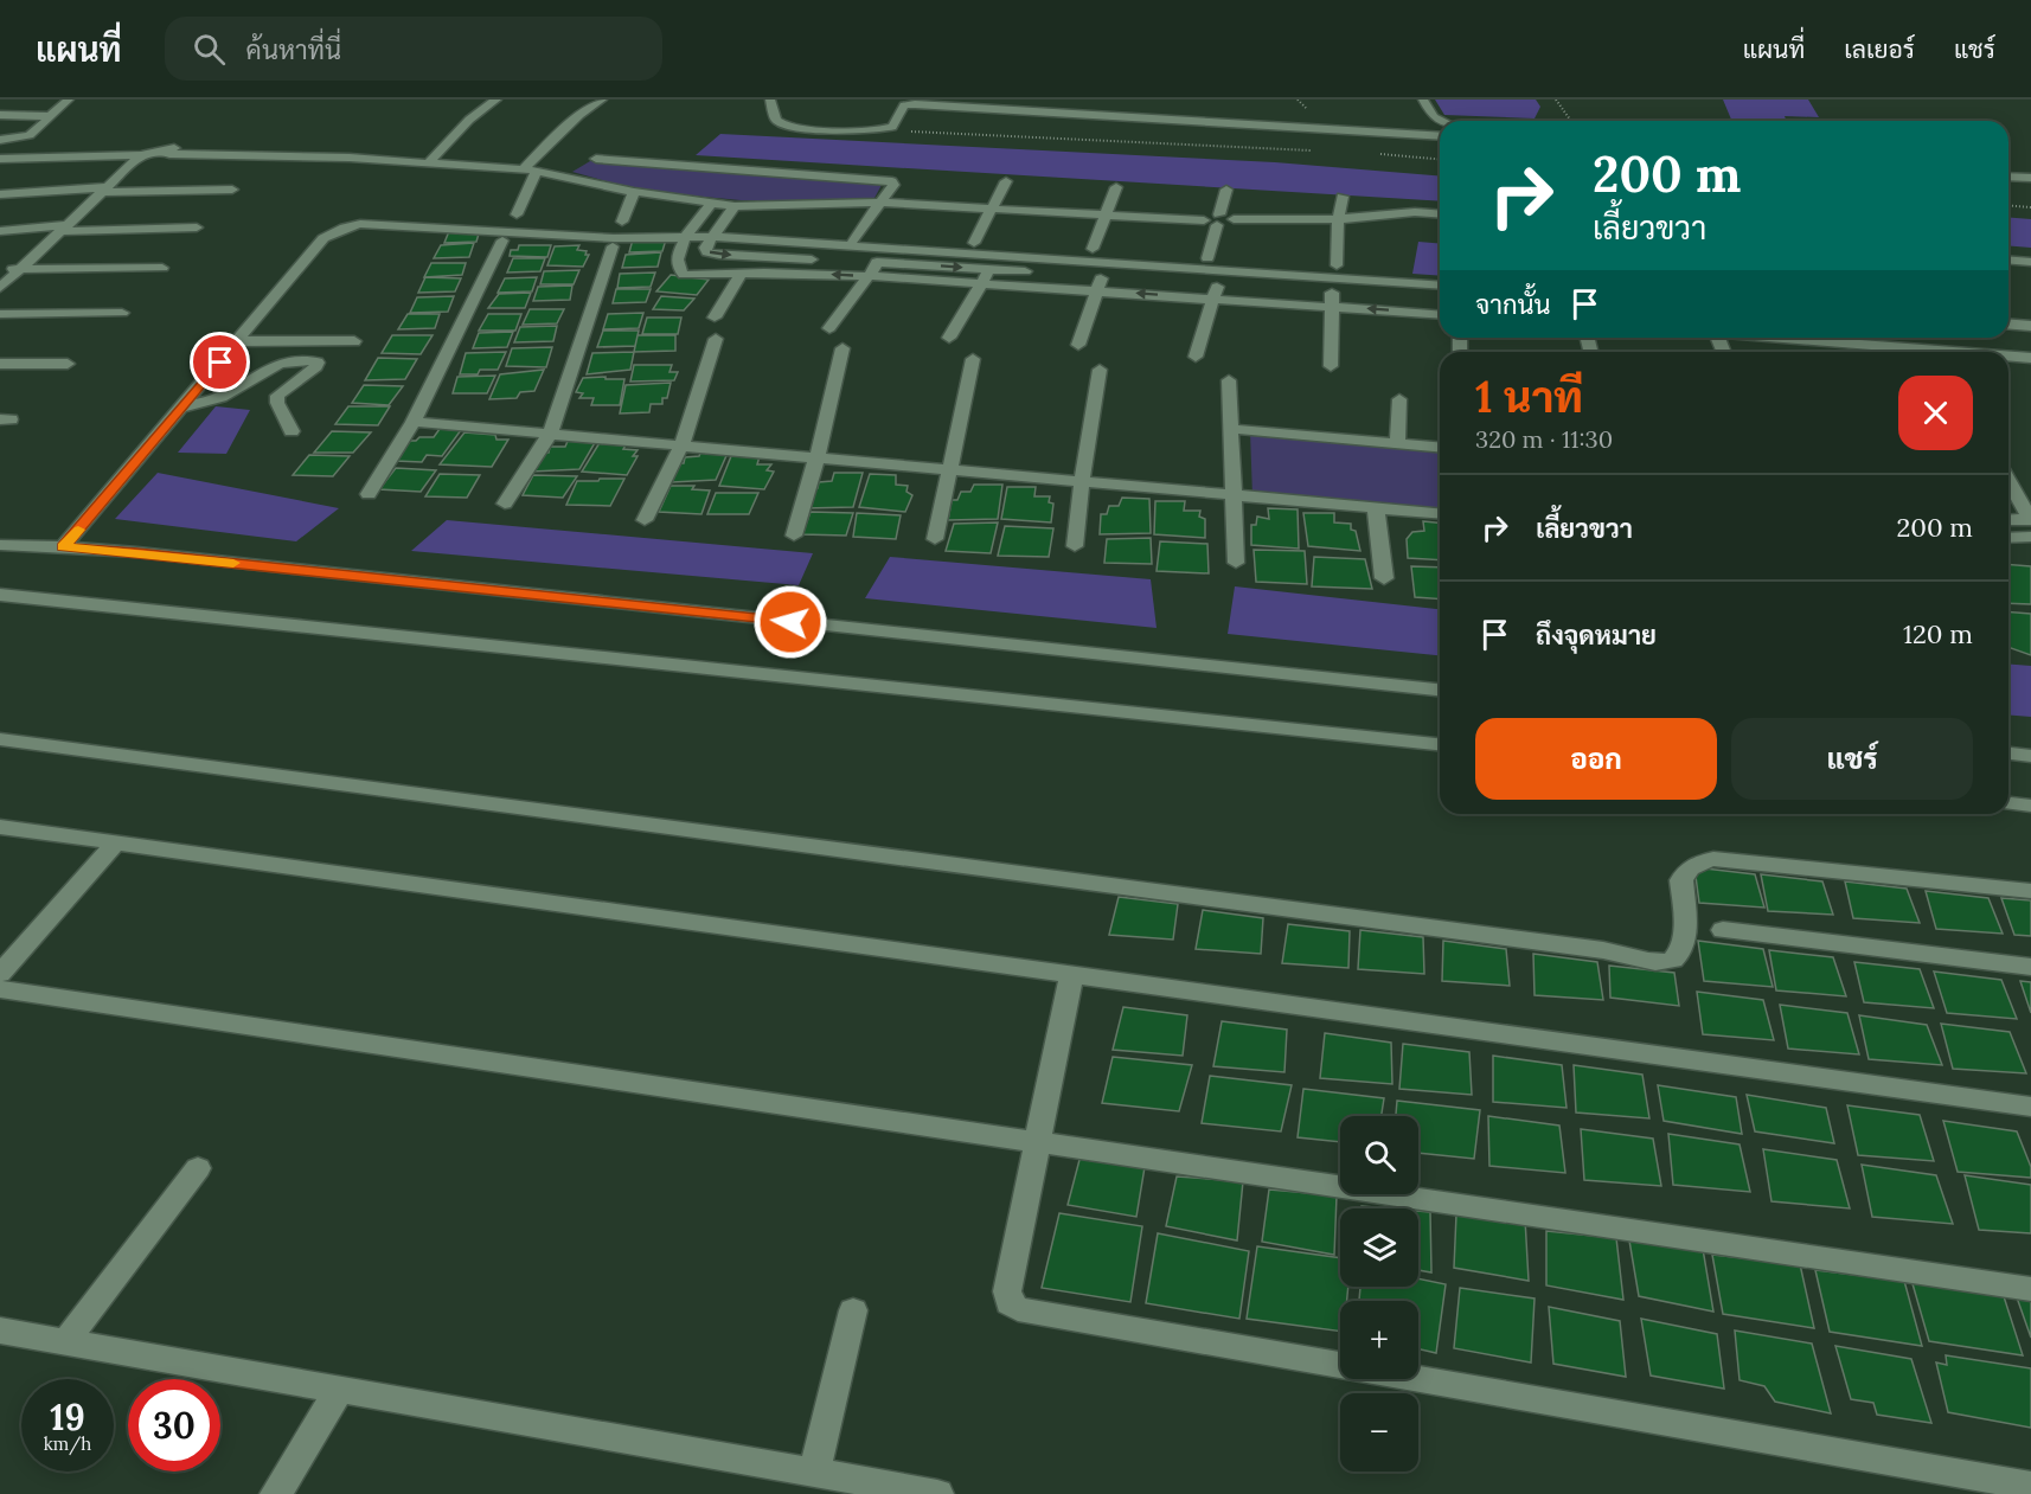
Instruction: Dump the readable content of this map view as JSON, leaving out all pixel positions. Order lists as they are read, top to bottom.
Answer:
{
  "page": {
    "header": "แผนที่",
    "search": "ค้นหาที่นี่",
    "nav": ["แผนที่", "เลเยอร์", "แชร์"],
    "turn": ["200 m", "เลี้ยวขวา"],
    "then": "จากนั้น",
    "heading": ["1 นาที", "320 m · 11:30"],
    "list": [
      {
        "name": "เลี้ยวขวา",
        "value": "200 m"
      },
      {
        "name": "ถึงจุดหมาย",
        "value": "120 m"
      }
    ],
    "buttons": ["ออก", "แชร์"],
    "map_buttons": ["+", "−"],
    "speed": "19 km/h",
    "limit": "30"
  }
}
